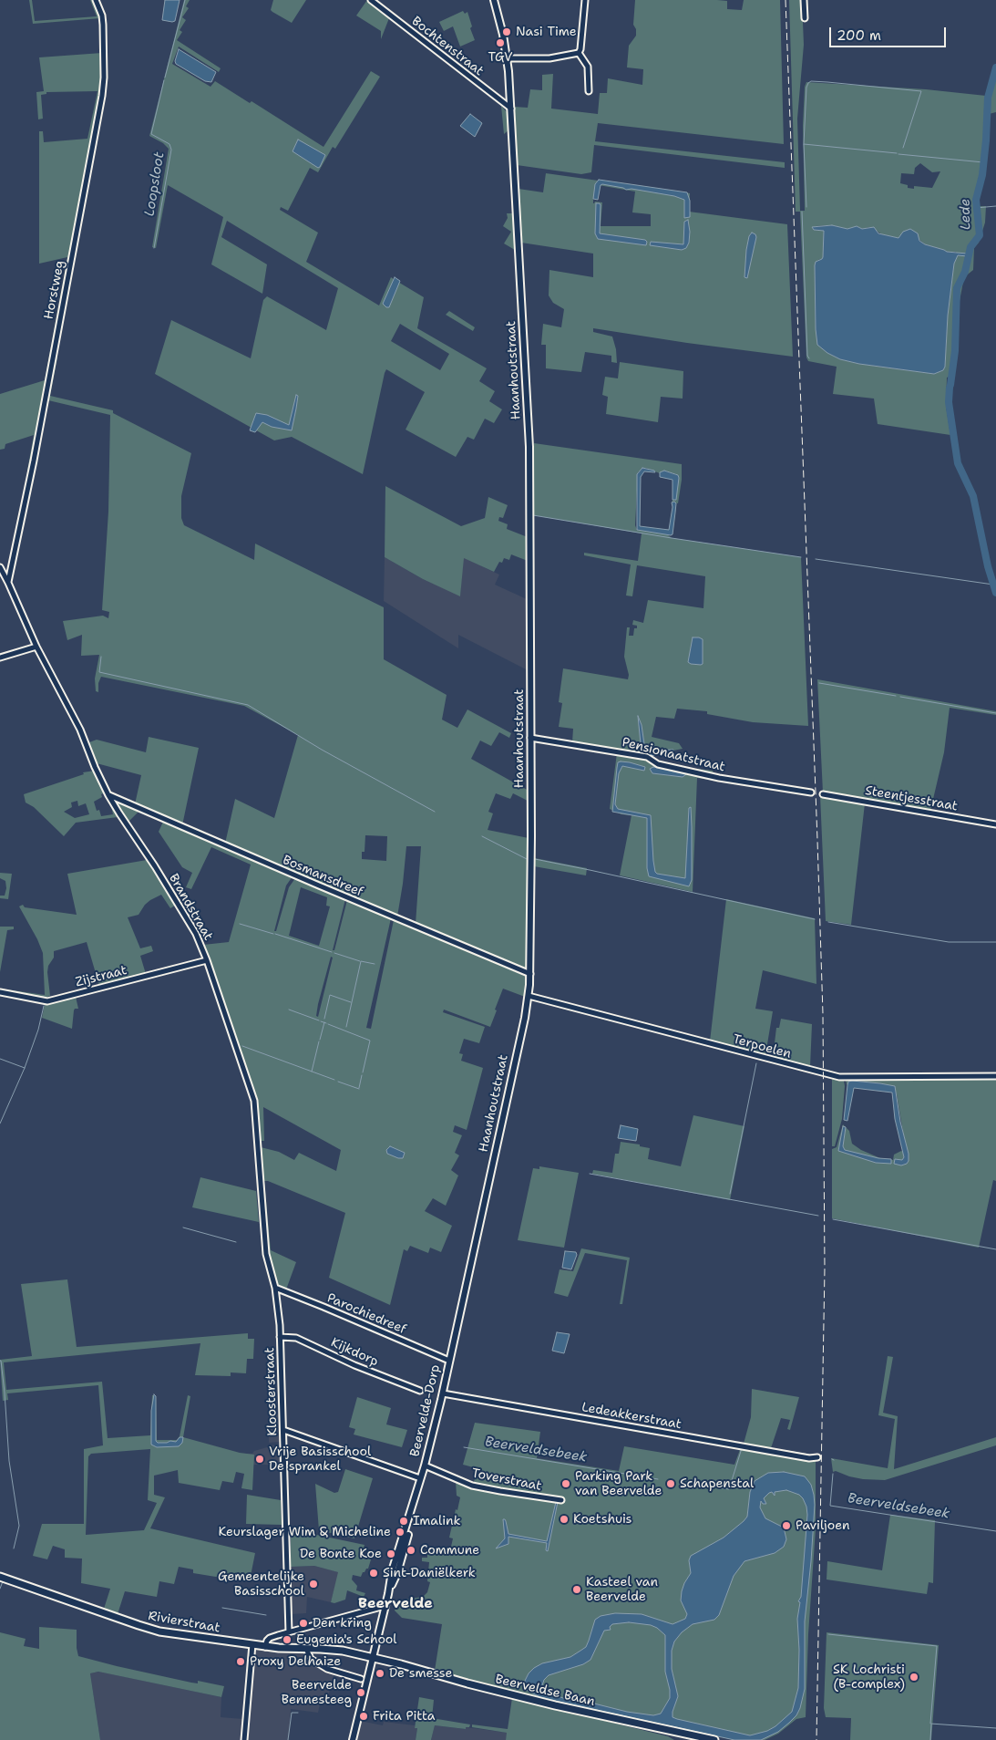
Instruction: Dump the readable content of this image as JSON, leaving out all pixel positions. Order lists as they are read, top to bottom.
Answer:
{
  "streets": {
    "main road": ["Rivierstraat", "Beerveldse Baan"],
    "street": [
      "Bochtenstraat",
      "Horstweg",
      "Haanhoutstraat",
      "Pensionaatstraat",
      "Steentjesstraat",
      "Bosmansdreef",
      "Brandstraat",
      "Zijstraat",
      "Terpoelen",
      "Parochiedreef",
      "Kijkdorp",
      "Kloosterstraat",
      "Beervelde-Dorp",
      "Ledeakkerstraat",
      "Toverstraat"
    ]
  },
  "crossings": [
    ["Bochtenstraat", "Haanhoutstraat"],
    ["Horstweg", "Brandstraat"],
    ["Haanhoutstraat", "Pensionaatstraat"],
    ["Haanhoutstraat", "Bosmansdreef"],
    ["Haanhoutstraat", "Terpoelen"],
    ["Haanhoutstraat", "Parochiedreef"],
    ["Haanhoutstraat", "Beervelde-Dorp"],
    ["Bosmansdreef", "Brandstraat"],
    ["Brandstraat", "Zijstraat"],
    ["Brandstraat", "Parochiedreef"],
    ["Brandstraat", "Kloosterstraat"],
    ["Parochiedreef", "Kloosterstraat"],
    ["Parochiedreef", "Beervelde-Dorp"],
    ["Kijkdorp", "Kloosterstraat"],
    ["Beervelde-Dorp", "Ledeakkerstraat"],
    ["Beervelde-Dorp", "Toverstraat"],
    ["Beervelde-Dorp", "Rivierstraat"],
    ["Beervelde-Dorp", "Beerveldse Baan"],
    ["Rivierstraat", "Beerveldse Baan"]
  ],
  "districts": ["Beervelde"],
  "water": ["Loopsloot", "Lede", "Beerveldsebeek"],
  "places": [
    "Nasi Time",
    "TGV",
    "Vrije Basisschool De sprankel",
    "Parking Park van Beervelde",
    "Schapenstal",
    "Koetshuis",
    "Imalink",
    "Paviljoen",
    "Keurslager Wim & Micheline",
    "Commune",
    "De Bonte Koe",
    "Sint-Daniëlkerk",
    "Gemeentelijke Basisschool",
    "Kasteel van Beervelde",
    "Den kring",
    "Eugenia's School",
    "Proxy Delhaize",
    "De smesse",
    "SK Lochristi (B-complex)",
    "Beervelde Bennesteeg",
    "Frita Pitta"
  ],
  "scale_bar": "200 m"
}
